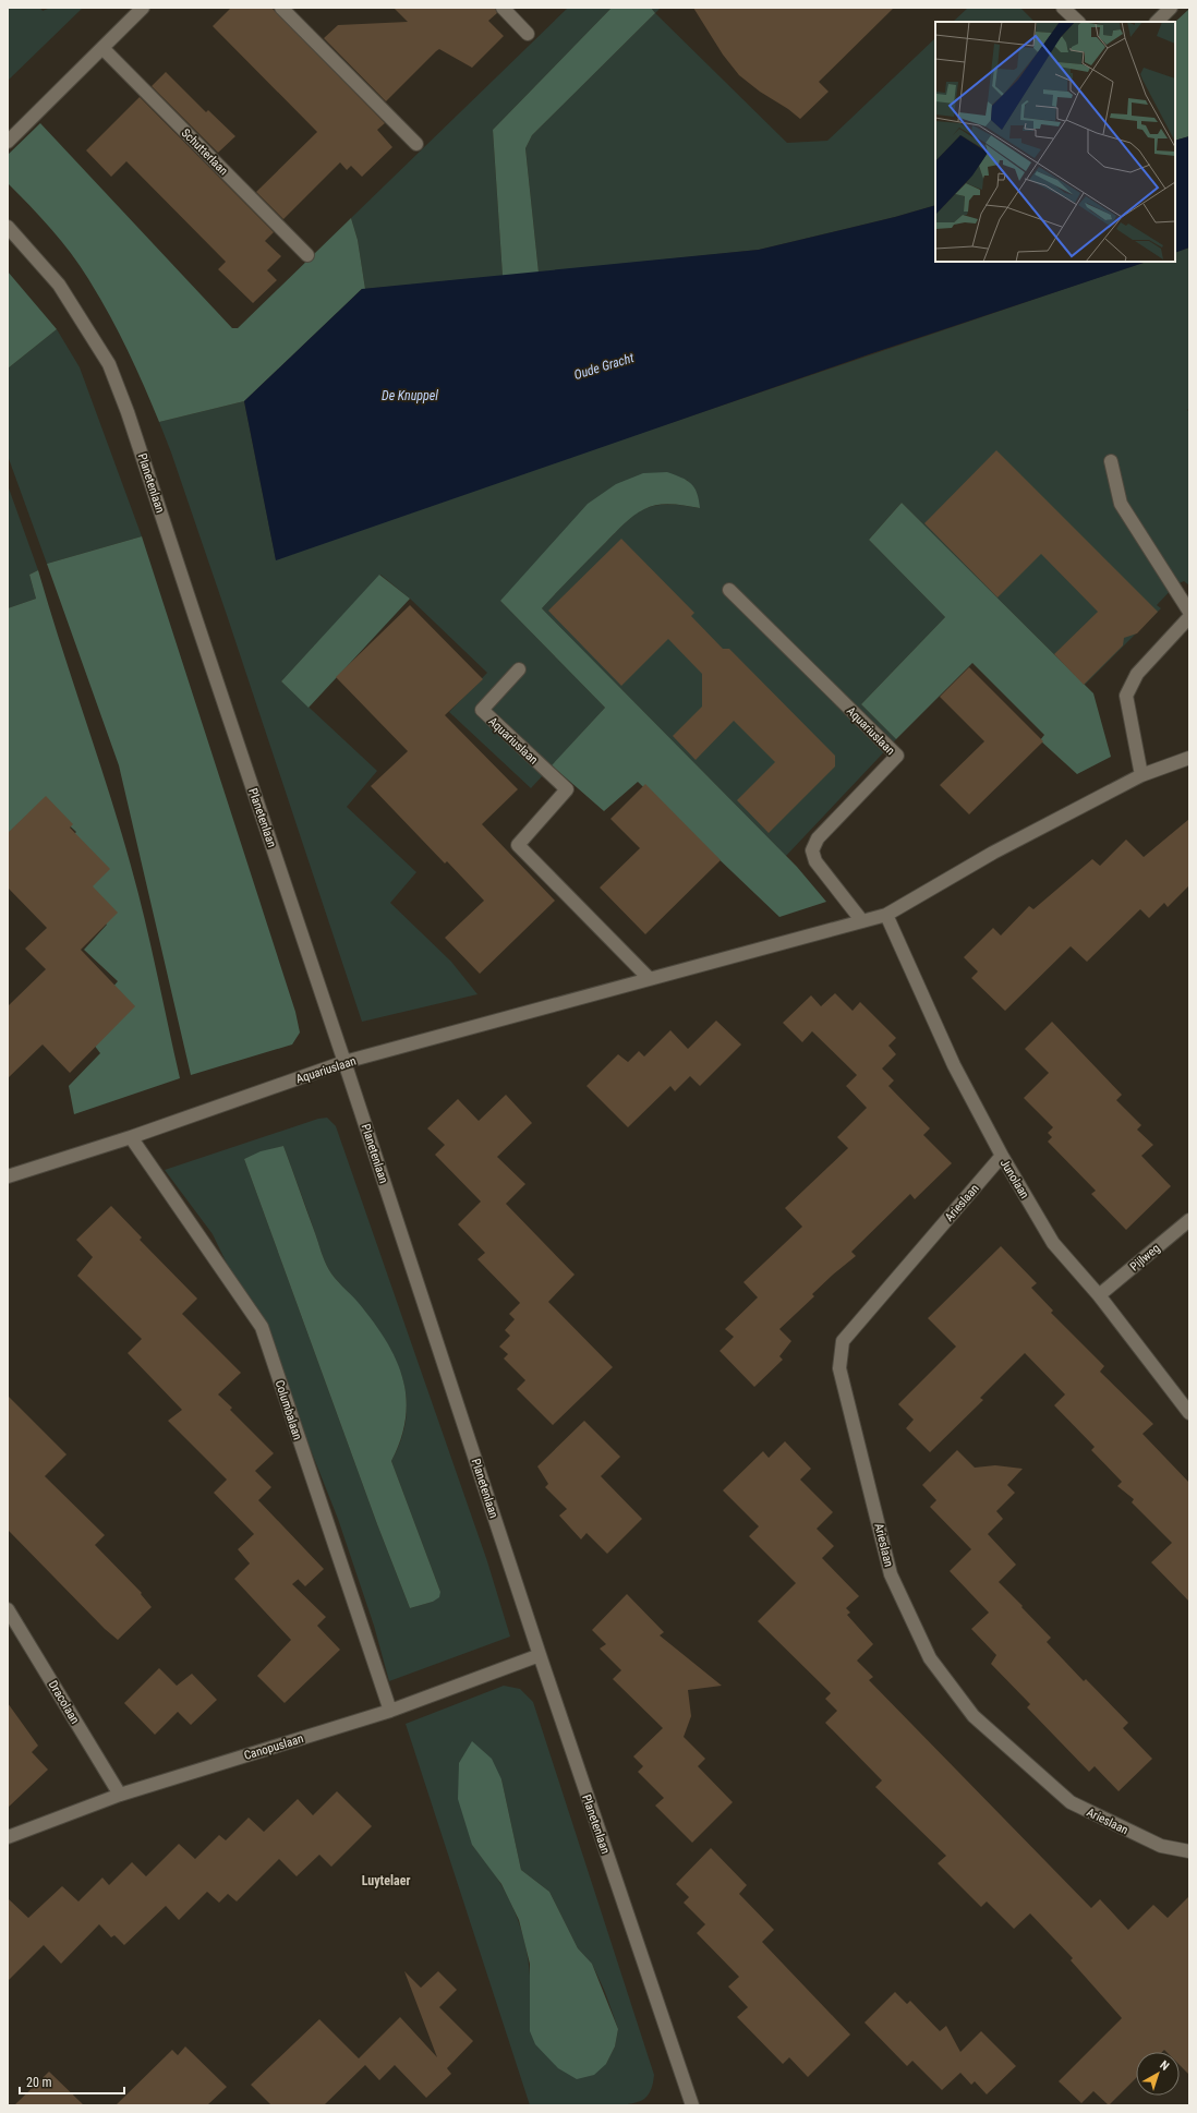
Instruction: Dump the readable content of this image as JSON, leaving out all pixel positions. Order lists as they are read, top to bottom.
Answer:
{
  "streets": {
    "street": [
      "Schutterlaan",
      "Planetenlaan",
      "Aquariuslaan",
      "Junolaan",
      "Arieslaan",
      "Pijlweg",
      "Columbalaan",
      "Dracolaan",
      "Canopuslaan"
    ]
  },
  "crossings": [
    ["Planetenlaan", "Aquariuslaan"],
    ["Planetenlaan", "Canopuslaan"],
    ["Aquariuslaan", "Junolaan"],
    ["Aquariuslaan", "Columbalaan"],
    ["Junolaan", "Arieslaan"],
    ["Junolaan", "Pijlweg"],
    ["Columbalaan", "Canopuslaan"],
    ["Dracolaan", "Canopuslaan"]
  ],
  "districts": ["Luytelaer"],
  "water": ["Oude Gracht", "De Knuppel"],
  "scale_bar": "20 m",
  "north": "top right"
}
